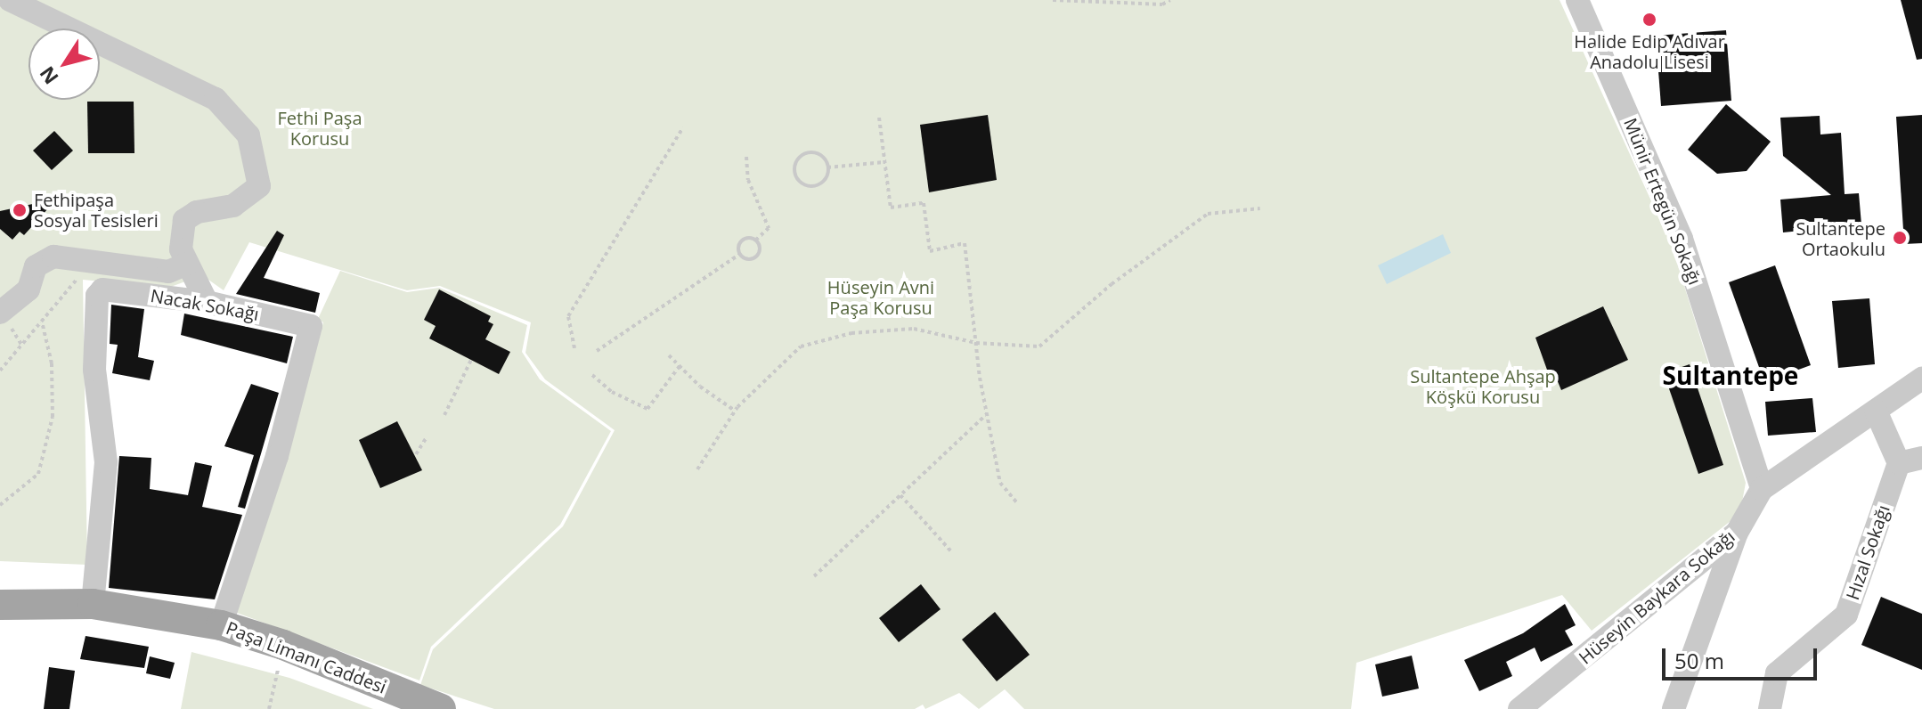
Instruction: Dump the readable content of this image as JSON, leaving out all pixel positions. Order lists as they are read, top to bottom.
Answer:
{
  "streets": {
    "main road": ["Paşa Limanı Caddesi"],
    "street": [
      "Münir Ertegün Sokağı",
      "Nacak Sokağı",
      "Hızal Sokağı",
      "Hüseyin Baykara Sokağı"
    ]
  },
  "crossings": [
    ["Münir Ertegün Sokağı", "Hüseyin Baykara Sokağı"],
    ["Nacak Sokağı", "Paşa Limanı Caddesi"]
  ],
  "districts": ["Sultantepe"],
  "parks": ["Fethi Paşa Korusu", "Hüseyin Avni Paşa Korusu", "Sultantepe Ahşap Köşkü Korusu"],
  "places": ["Halide Edip Adıvar Anadolu Lisesi", "Fethipaşa Sosyal Tesisleri", "Sultantepe Ortaokulu"],
  "scale_bar": "50 m",
  "north": "bottom left"
}
